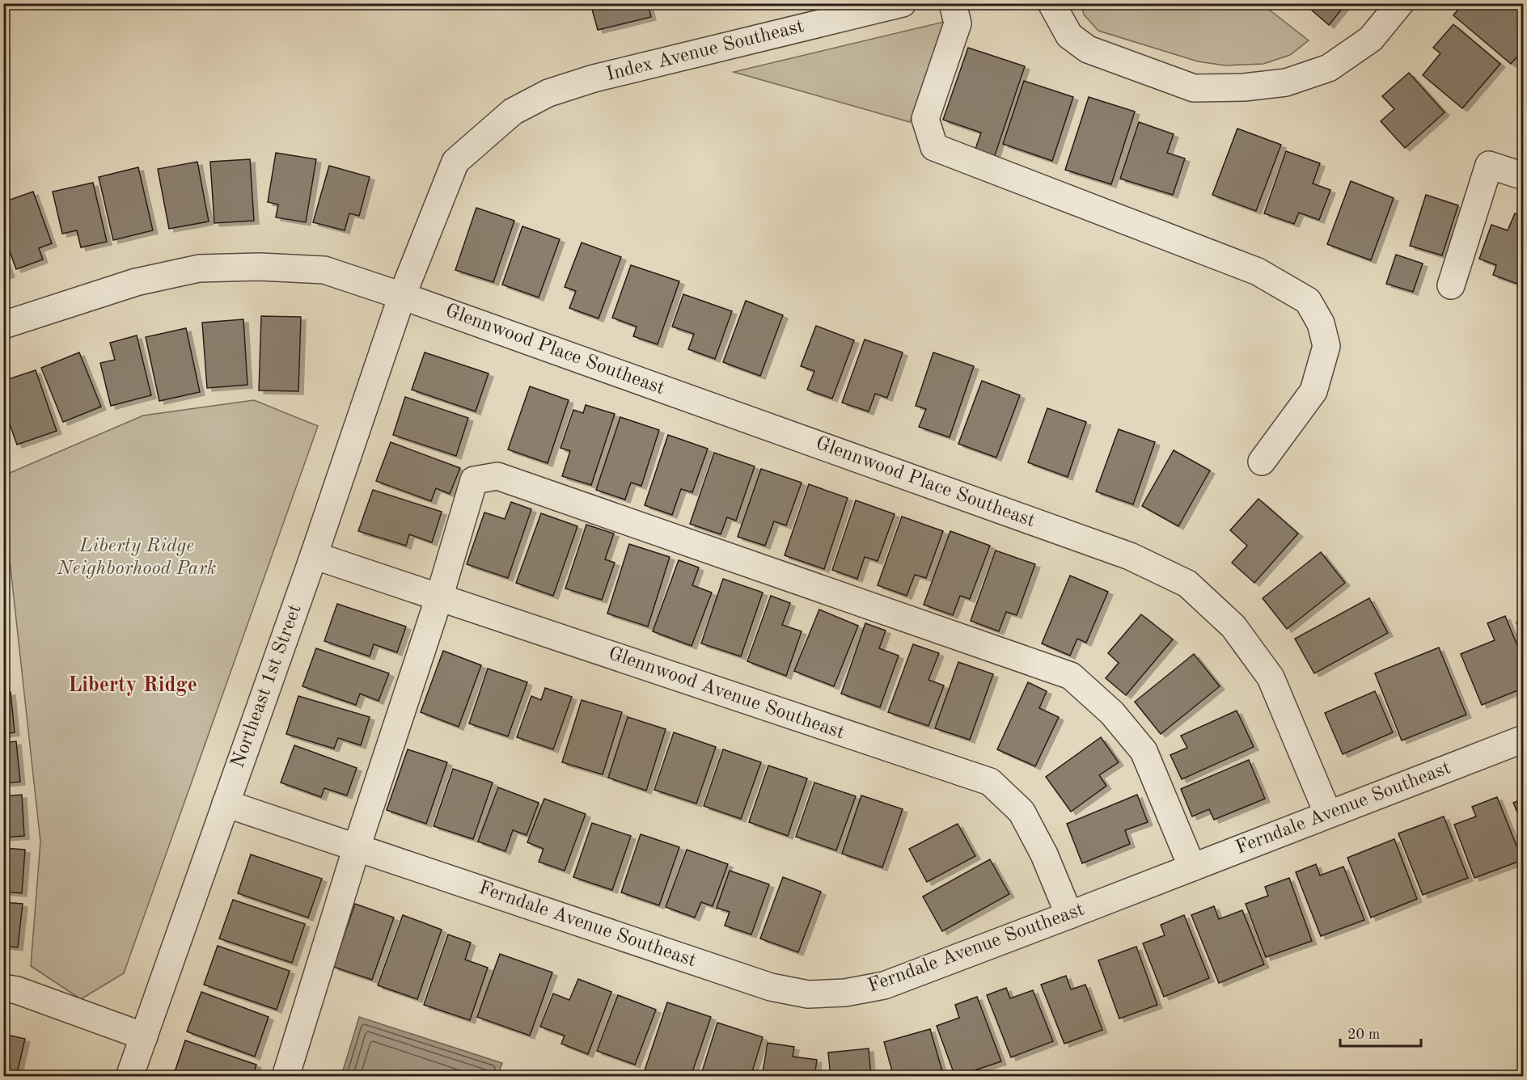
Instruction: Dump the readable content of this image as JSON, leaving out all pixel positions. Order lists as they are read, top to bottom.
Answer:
{
  "streets": {
    "street": [
      "Index Avenue Southeast",
      "Glennwood Place Southeast",
      "Northeast 1st Street",
      "Glennwood Avenue Southeast",
      "Ferndale Avenue Southeast"
    ]
  },
  "crossings": [
    ["Index Avenue Southeast", "Glennwood Place Southeast"],
    ["Index Avenue Southeast", "Northeast 1st Street"],
    ["Glennwood Place Southeast", "Northeast 1st Street"],
    ["Glennwood Place Southeast", "Ferndale Avenue Southeast"],
    ["Northeast 1st Street", "Glennwood Avenue Southeast"],
    ["Northeast 1st Street", "Ferndale Avenue Southeast"],
    ["Glennwood Avenue Southeast", "Ferndale Avenue Southeast"]
  ],
  "districts": ["Liberty Ridge"],
  "parks": ["Liberty Ridge Neighborhood Park"],
  "scale_bar": "20 m"
}
